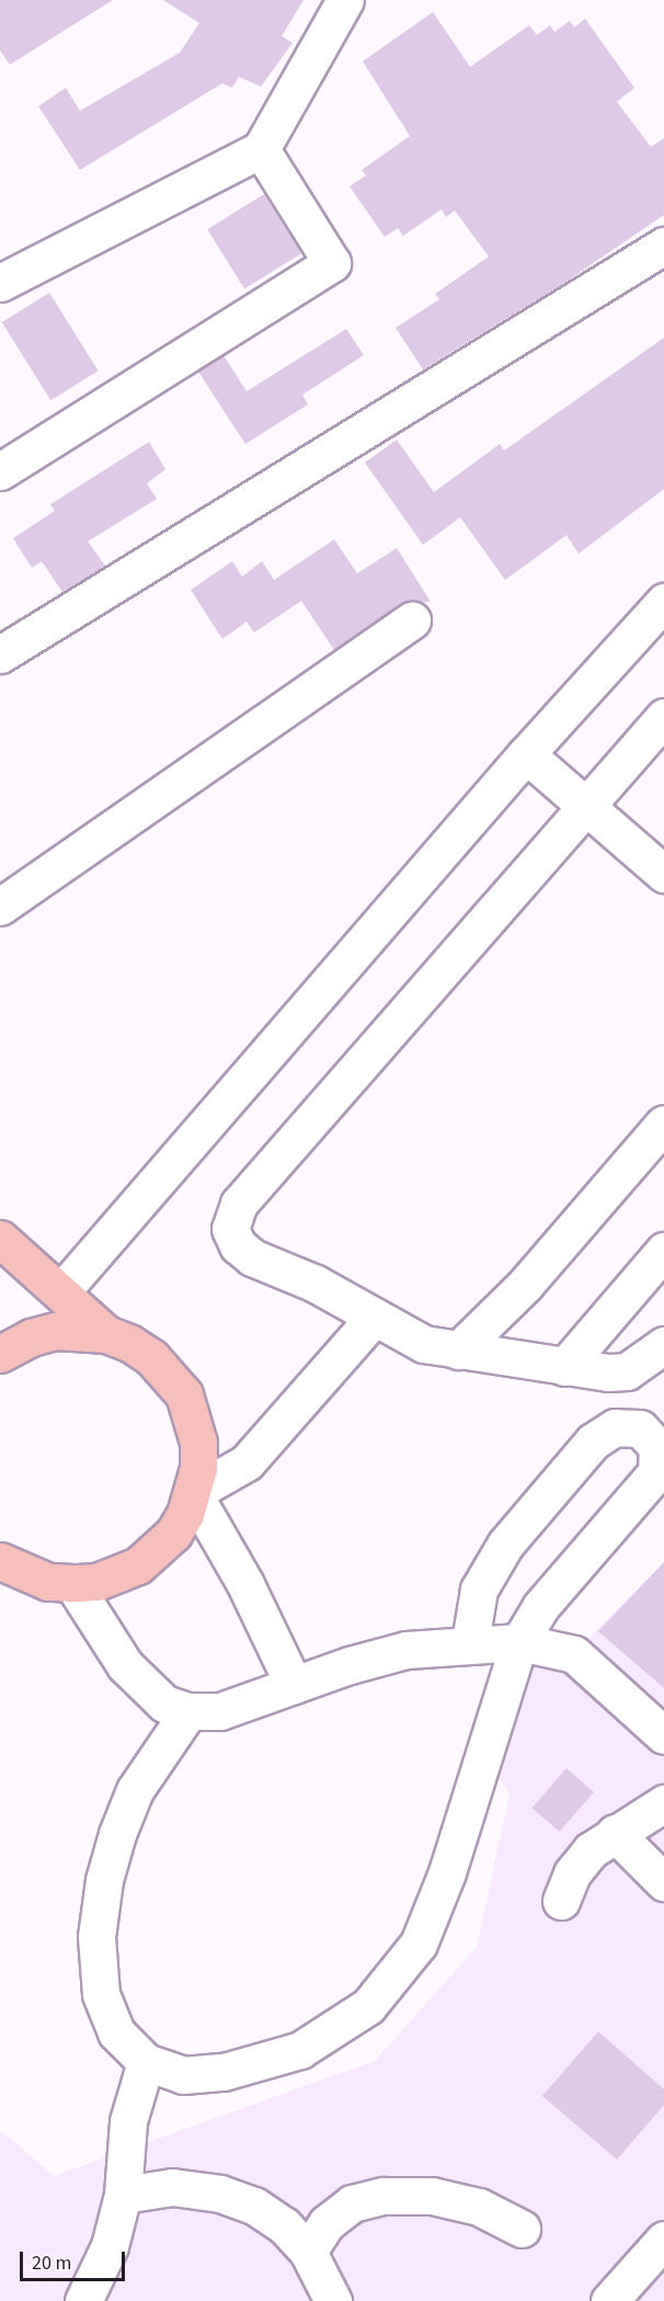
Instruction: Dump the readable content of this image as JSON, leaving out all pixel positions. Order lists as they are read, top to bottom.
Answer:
{
  "scale_bar": "20 m"
}
